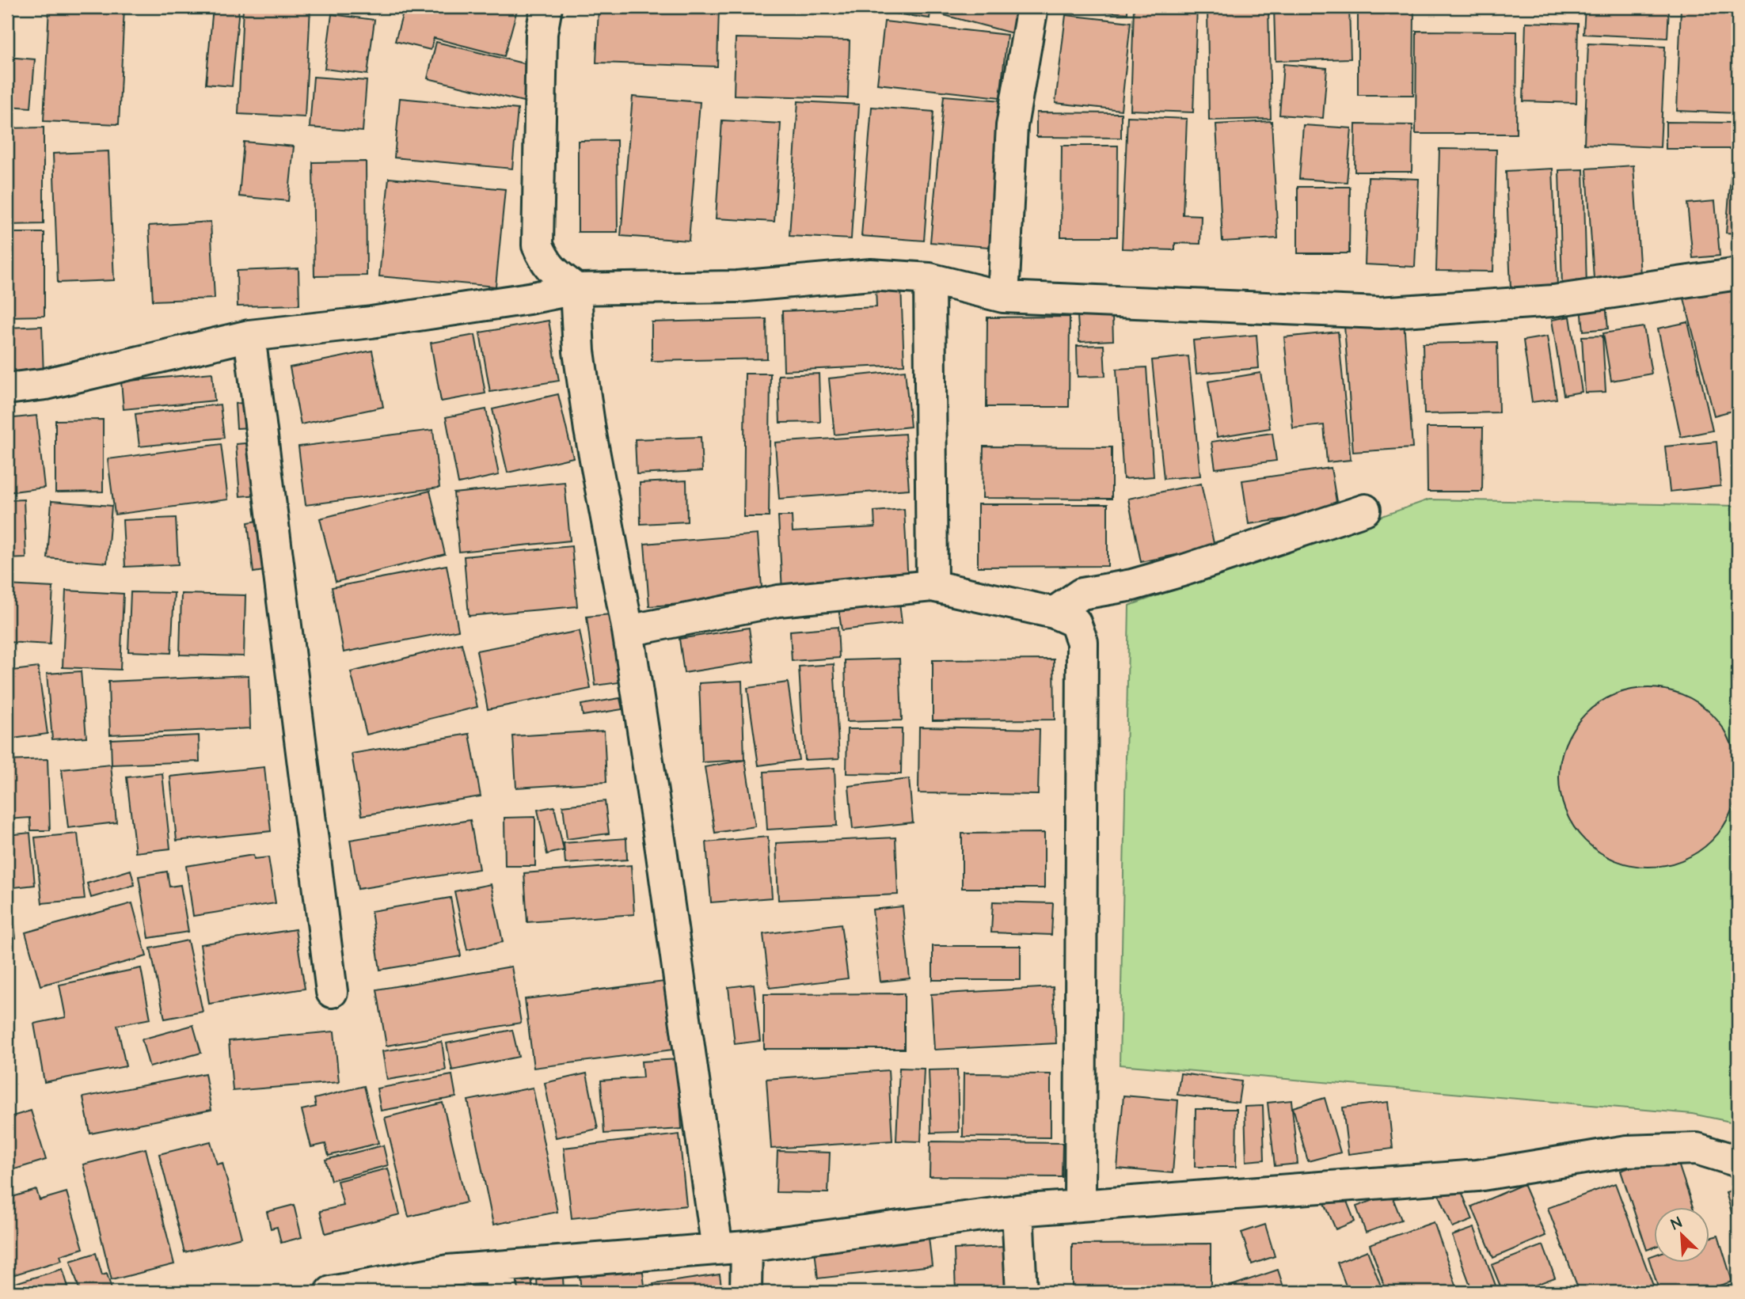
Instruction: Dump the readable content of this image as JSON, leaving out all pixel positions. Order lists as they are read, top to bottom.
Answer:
{
  "north": "top left"
}
